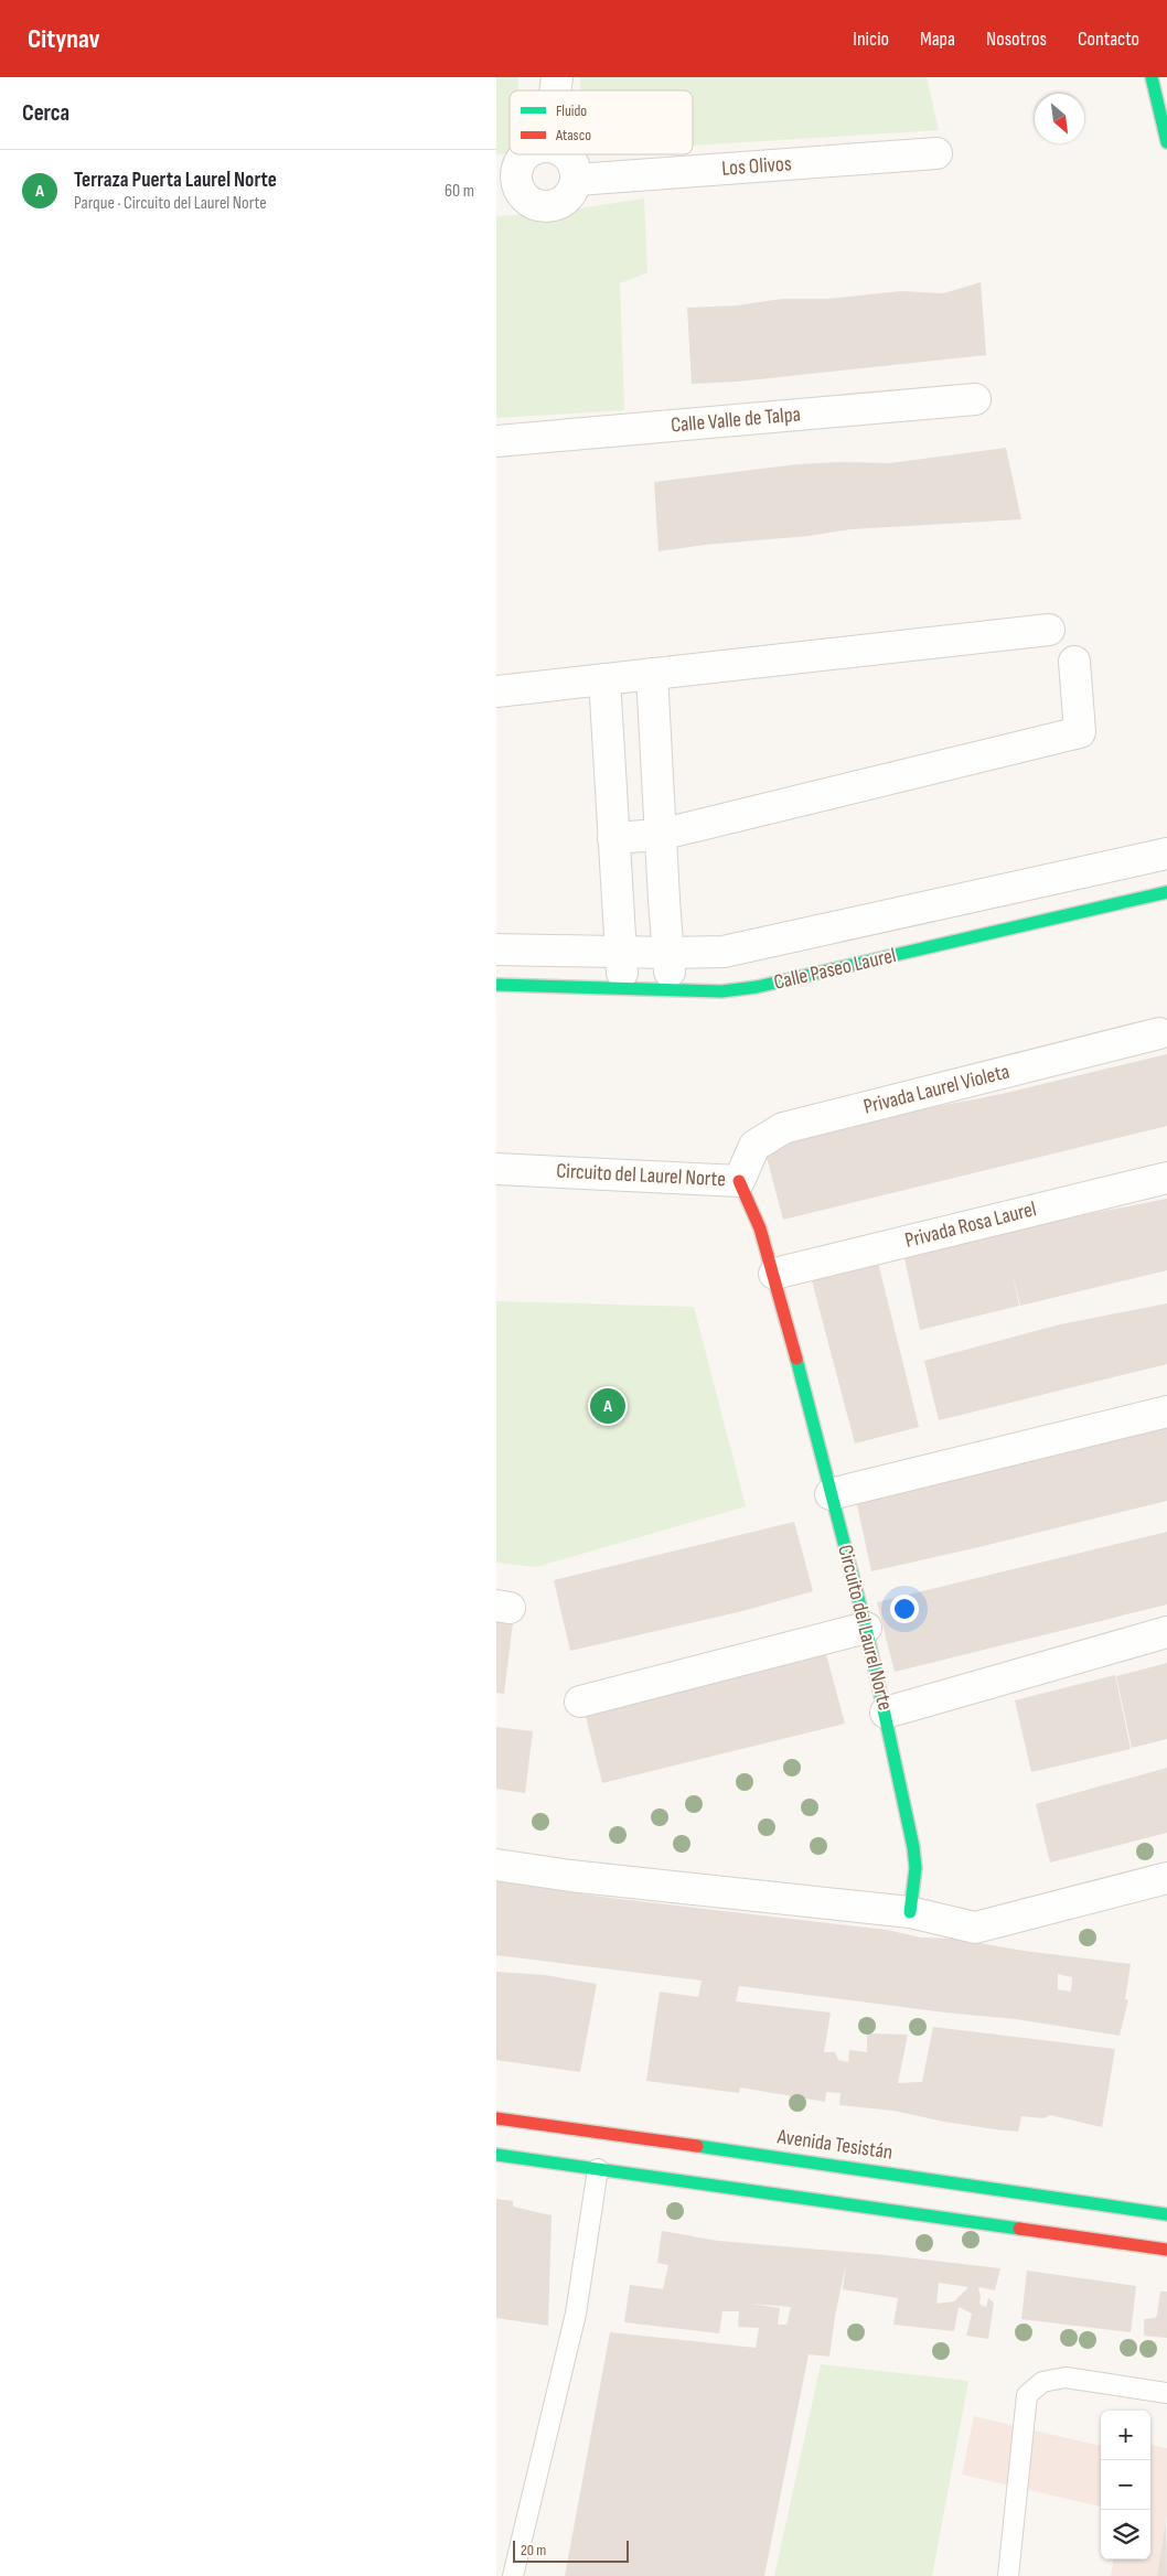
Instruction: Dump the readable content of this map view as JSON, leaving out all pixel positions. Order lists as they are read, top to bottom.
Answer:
{
  "streets": {
    "street": [
      "Los Olivos",
      "Calle Valle de Talpa",
      "Calle Paseo Laurel",
      "Privada Laurel Violeta",
      "Circuito del Laurel Norte",
      "Privada Rosa Laurel",
      "Avenida Tesistán"
    ]
  },
  "crossings": [
    ["Privada Laurel Violeta", "Circuito del Laurel Norte"],
    ["Circuito del Laurel Norte", "Privada Rosa Laurel"]
  ],
  "legend": ["Fluido", "Atasco"],
  "scale_bar": "20 m",
  "north": "bottom right",
  "page": {
    "header": "Citynav",
    "nav": [
      "Inicio",
      "Mapa",
      "Nosotros",
      "Contacto"
    ],
    "heading": "Cerca",
    "list": [
      {
        "mark": "A",
        "name": "Terraza Puerta Laurel Norte",
        "note": "Parque · Circuito del Laurel Norte",
        "value": "60 m"
      }
    ],
    "pins": "A",
    "map_buttons": ["+", "−"],
    "scale": "20 m"
  }
}
